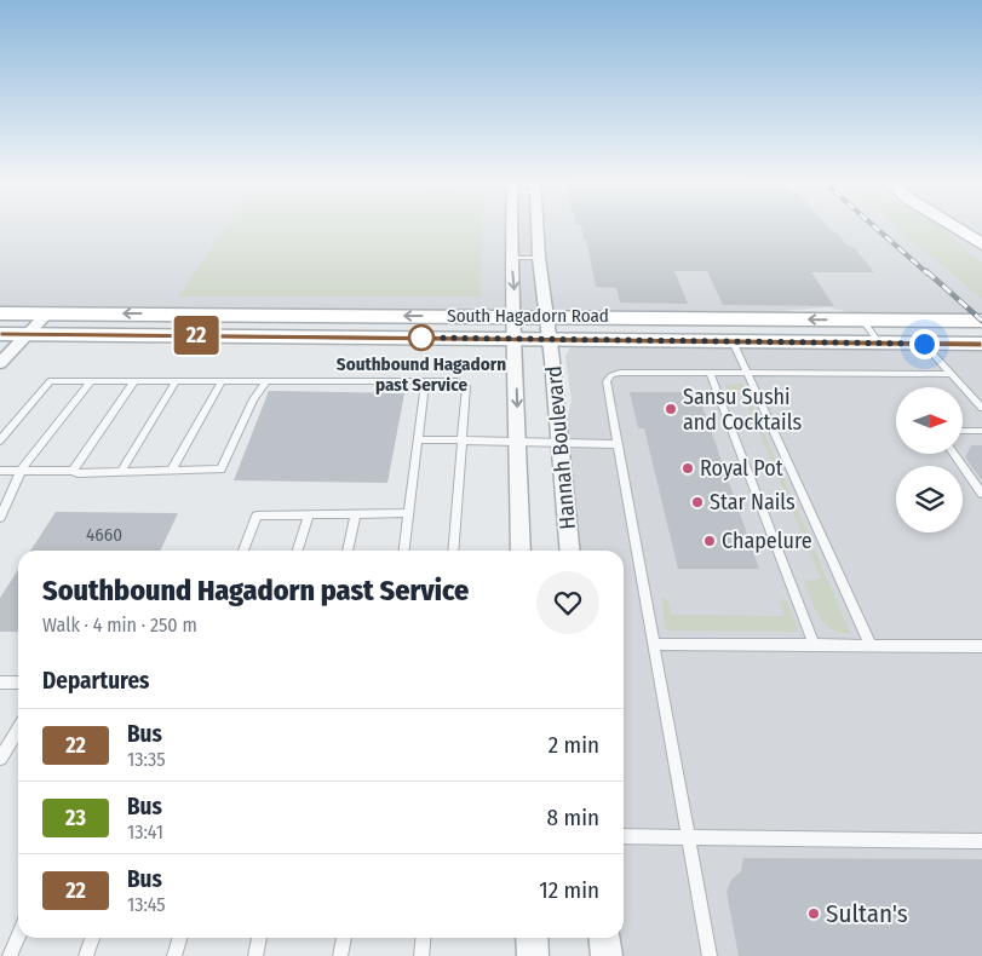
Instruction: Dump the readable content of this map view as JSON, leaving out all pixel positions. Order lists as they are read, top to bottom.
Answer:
{
  "streets": {
    "street": ["South Hagadorn Road", "Hannah Boulevard"]
  },
  "crossings": [
    ["South Hagadorn Road", "Hannah Boulevard"]
  ],
  "places": [
    "Southbound Hagadorn past Service",
    "Sansu Sushi and Cocktails",
    "Royal Pot",
    "Star Nails",
    "Chapelure",
    "Sultan's"
  ],
  "lines": ["bus line 22"],
  "house_numbers": ["4660"],
  "north": "right",
  "page": {
    "on_map": "22",
    "heading": [
      ["Southbound Hagadorn past Service", "Walk · 4 min · 250 m"],
      "Departures"
    ],
    "list": [
      {
        "mark": "22",
        "name": "Bus",
        "note": "13:35",
        "value": "2 min"
      },
      {
        "mark": "23",
        "name": "Bus",
        "note": "13:41",
        "value": "8 min"
      },
      {
        "mark": "22",
        "name": "Bus",
        "note": "13:45",
        "value": "12 min"
      }
    ]
  }
}
